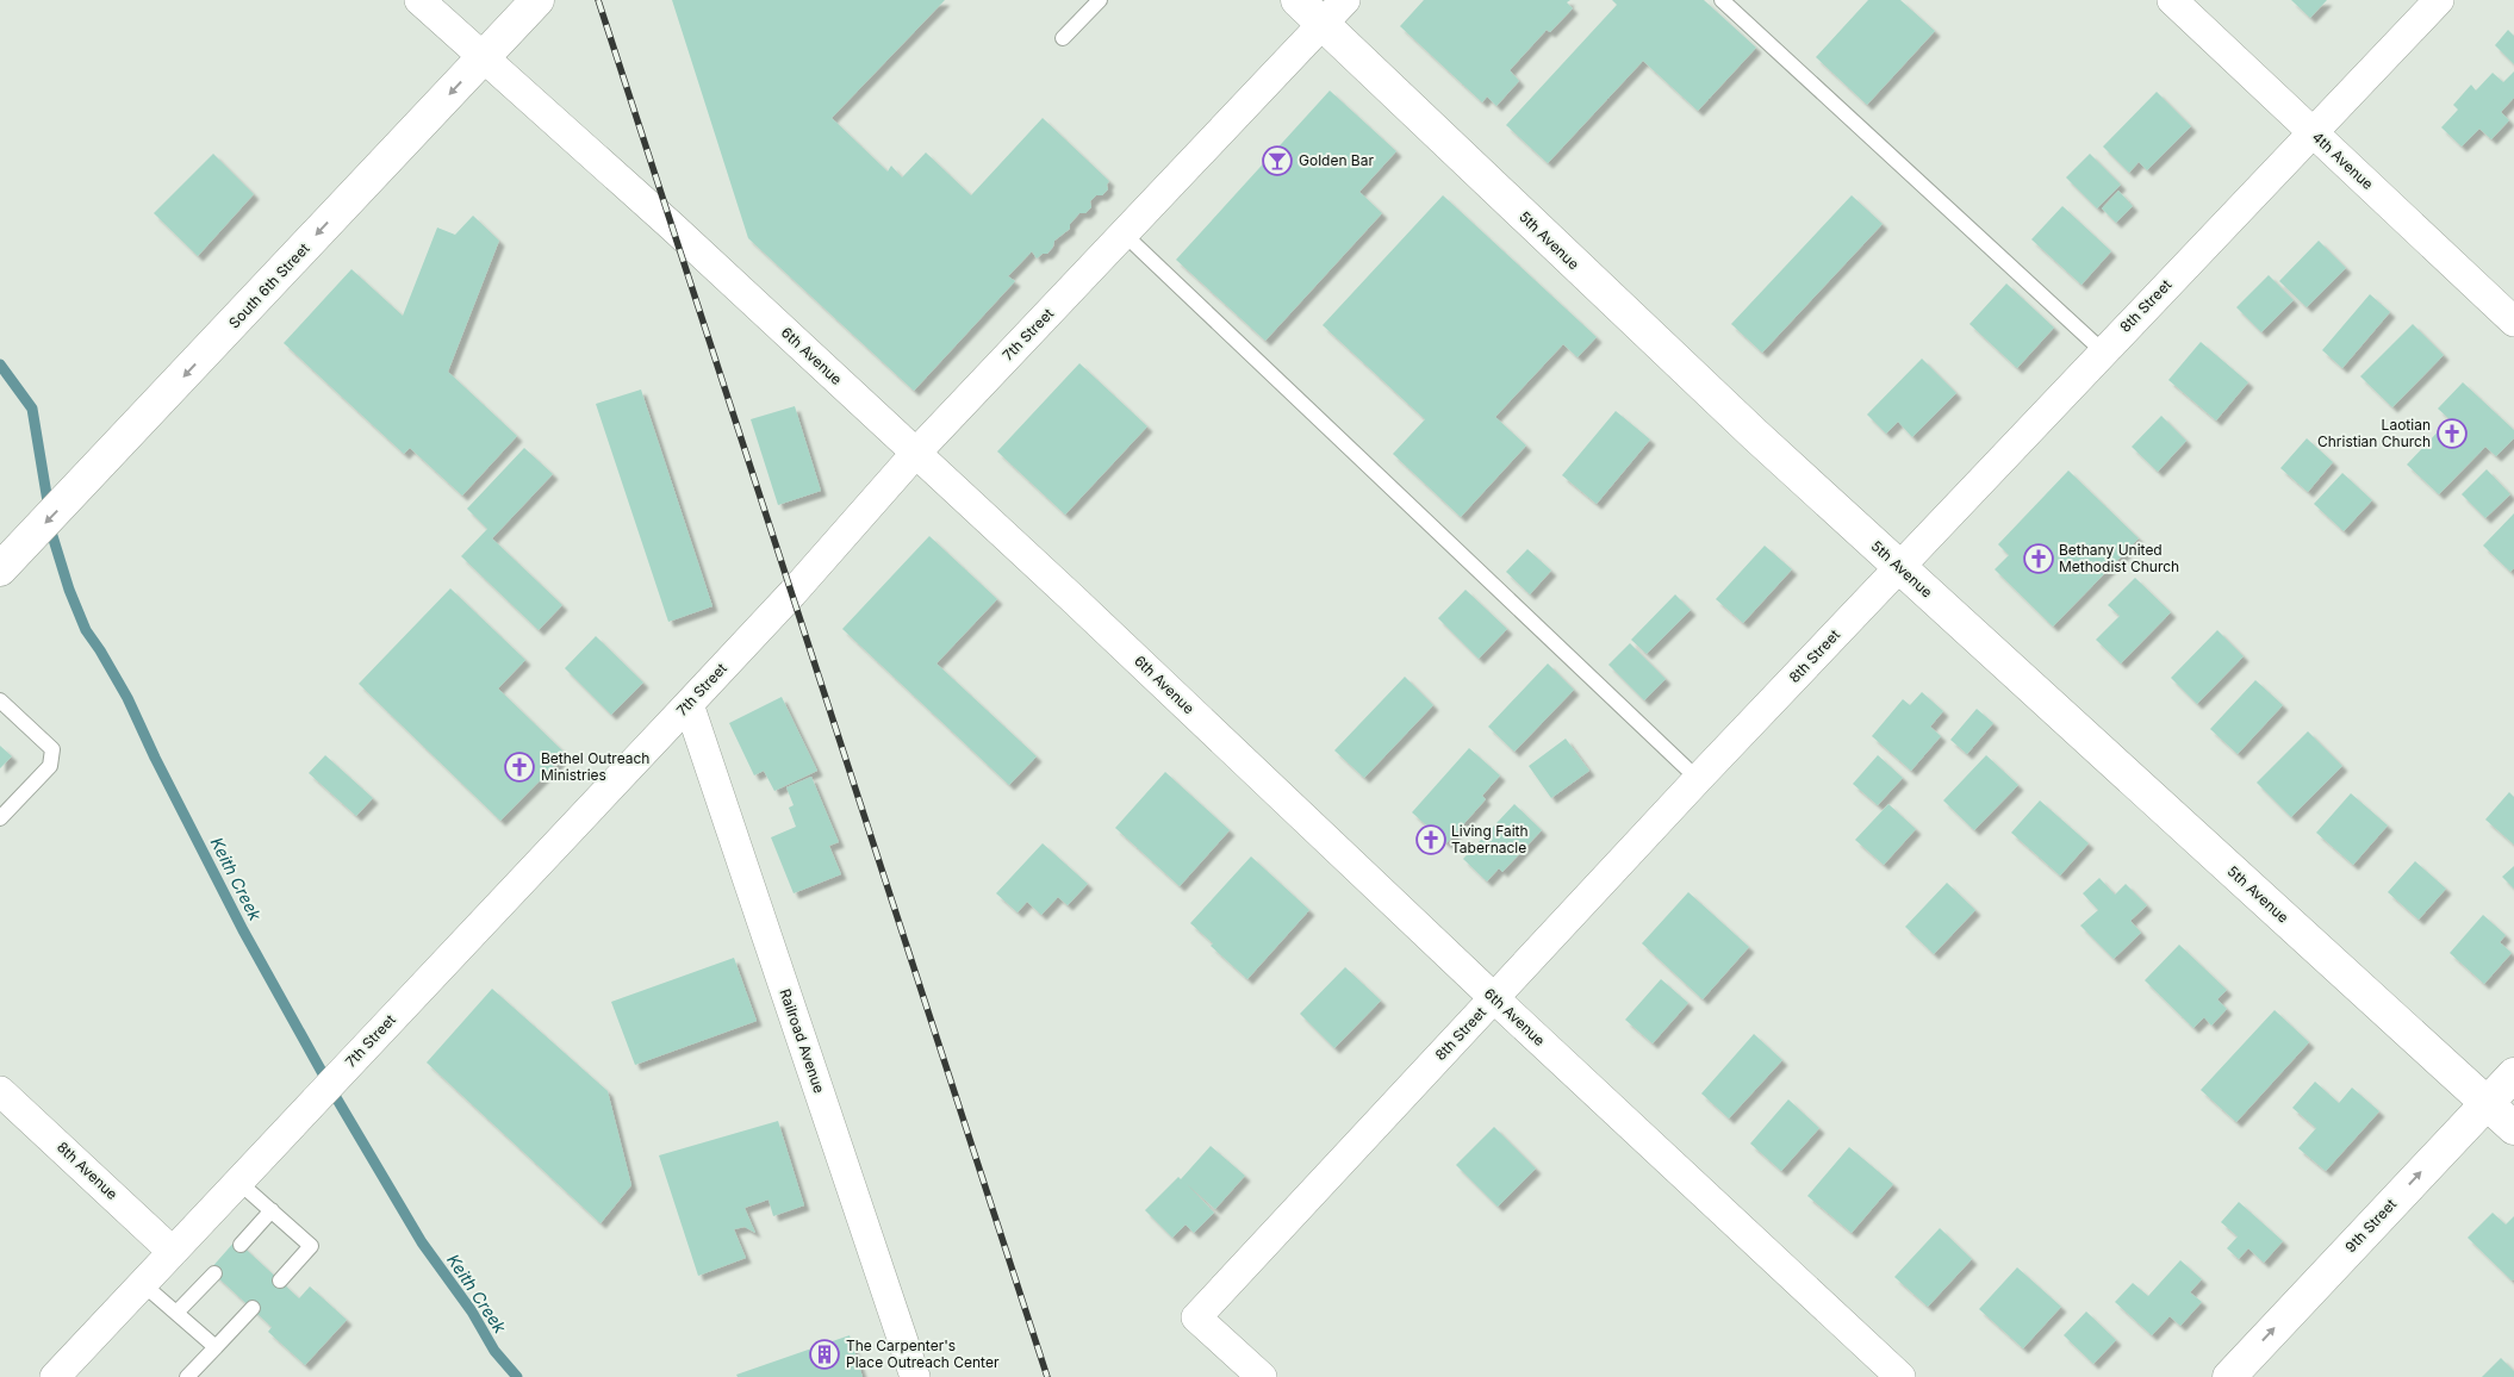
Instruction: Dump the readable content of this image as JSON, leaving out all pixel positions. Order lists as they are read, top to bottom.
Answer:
{
  "streets": {
    "main road": ["5th Avenue", "South 6th Street", "9th Street"],
    "street": [
      "4th Avenue",
      "8th Street",
      "7th Street",
      "6th Avenue",
      "Railroad Avenue",
      "8th Avenue"
    ]
  },
  "crossings": [
    ["4th Avenue", "8th Street"],
    ["5th Avenue", "8th Street"],
    ["5th Avenue", "7th Street"],
    ["5th Avenue", "9th Street"],
    ["South 6th Street", "6th Avenue"],
    ["8th Street", "6th Avenue"],
    ["7th Street", "6th Avenue"],
    ["7th Street", "Railroad Avenue"],
    ["7th Street", "8th Avenue"]
  ],
  "one_way": ["South 6th Street", "9th Street"],
  "water": ["Keith Creek"],
  "places": {
    "bar": ["Golden Bar"],
    "church": [
      "Laotian Christian Church",
      "Bethany United Methodist Church",
      "Bethel Outreach Ministries",
      "Living Faith Tabernacle"
    ],
    "building": ["The Carpenter's Place Outreach Center"]
  }
}
